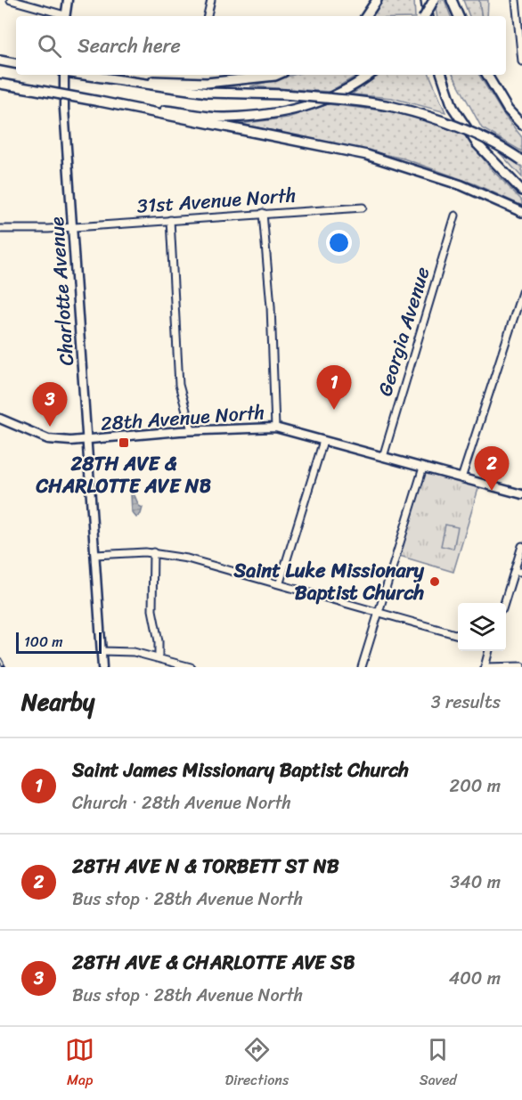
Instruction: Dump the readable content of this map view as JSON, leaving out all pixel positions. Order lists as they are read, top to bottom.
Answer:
{
  "streets": {
    "main road": ["Charlotte Avenue", "28th Avenue North"],
    "street": ["31st Avenue North", "Georgia Avenue"]
  },
  "crossings": [
    ["31st Avenue North", "Charlotte Avenue"],
    ["Charlotte Avenue", "28th Avenue North"],
    ["Georgia Avenue", "28th Avenue North"]
  ],
  "places": {
    "transit": ["28TH AVE & CHARLOTTE AVE NB"],
    "other": ["Saint Luke Missionary Baptist Church"]
  },
  "scale_bar": "100 m",
  "page": {
    "search": "Search here",
    "pins": ["1", "3", "2"],
    "scale": "100 m",
    "heading": ["Nearby", "3 results"],
    "list": [
      {
        "mark": "1",
        "name": "Saint James Missionary Baptist Church",
        "note": "Church · 28th Avenue North",
        "value": "200 m"
      },
      {
        "mark": "2",
        "name": "28TH AVE N & TORBETT ST NB",
        "note": "Bus stop · 28th Avenue North",
        "value": "340 m"
      },
      {
        "mark": "3",
        "name": "28TH AVE & CHARLOTTE AVE SB",
        "note": "Bus stop · 28th Avenue North",
        "value": "400 m"
      }
    ],
    "nav": ["Map", "Directions", "Saved"]
  }
}
